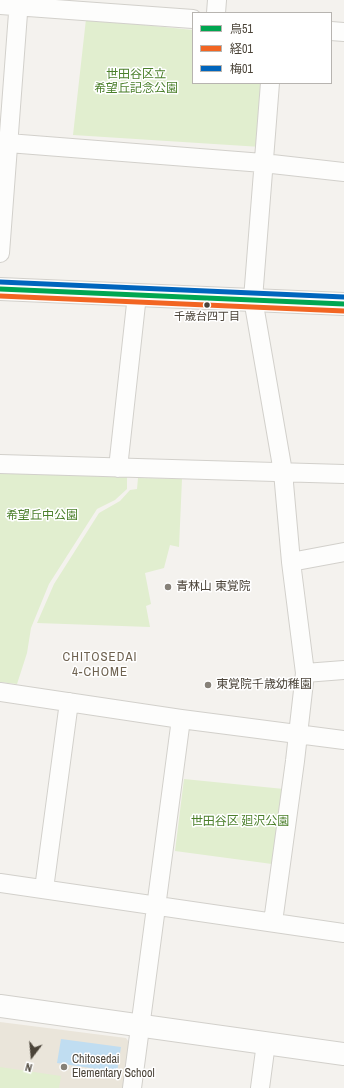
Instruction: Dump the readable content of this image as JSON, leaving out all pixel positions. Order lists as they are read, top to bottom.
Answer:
{
  "districts": ["CHITOSEDAI 4-CHOME"],
  "parks": ["世田谷区立 希望丘記念公園", "希望丘中公園", "世田谷区 廻沢公園"],
  "places": [
    "千歳台四丁目",
    "青林山 東覚院",
    "東覚院千歳幼稚園",
    "Chitosedai Elementary School"
  ],
  "lines": ["transit line 梅01", "transit line 烏51", "transit line 経01"],
  "legend": ["烏51", "経01", "梅01"],
  "north": "bottom"
}
